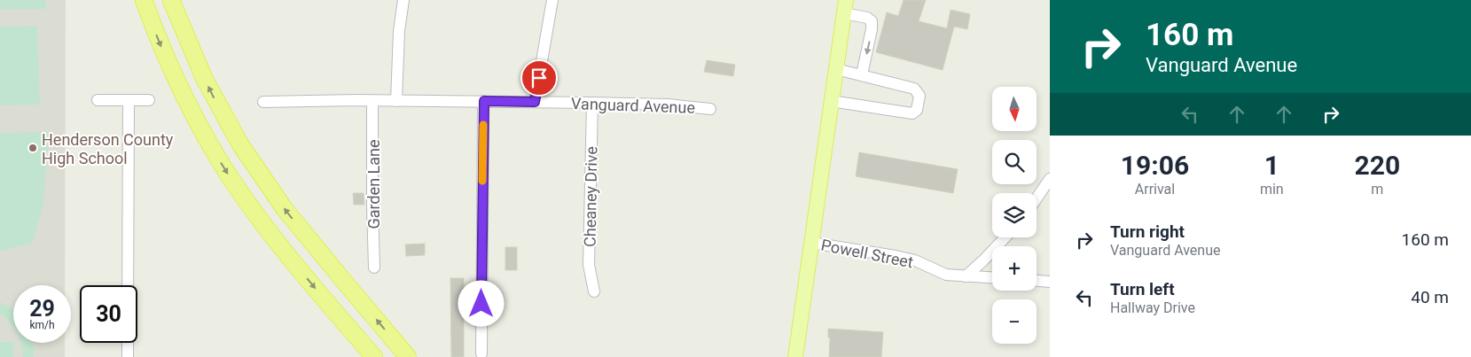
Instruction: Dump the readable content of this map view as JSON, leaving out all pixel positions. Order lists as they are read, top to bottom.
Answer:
{
  "streets": {
    "street": [
      "Vanguard Avenue",
      "Garden Lane",
      "Cheaney Drive",
      "Powell Street"
    ]
  },
  "crossings": [
    ["Vanguard Avenue", "Garden Lane"],
    ["Vanguard Avenue", "Cheaney Drive"]
  ],
  "places": ["Henderson County High School"],
  "north": "bottom",
  "page": {
    "turn": ["160 m", "Vanguard Avenue"],
    "map_buttons": ["+", "−"],
    "eta": [
      "19:06",
      "Arrival",
      "1",
      "min",
      "220",
      "m"
    ],
    "list": [
      {
        "name": "Turn right",
        "note": "Vanguard Avenue",
        "value": "160 m"
      },
      {
        "name": "Turn left",
        "note": "Hallway Drive",
        "value": "40 m"
      }
    ],
    "speed": "29 km/h",
    "limit": "30"
  }
}
